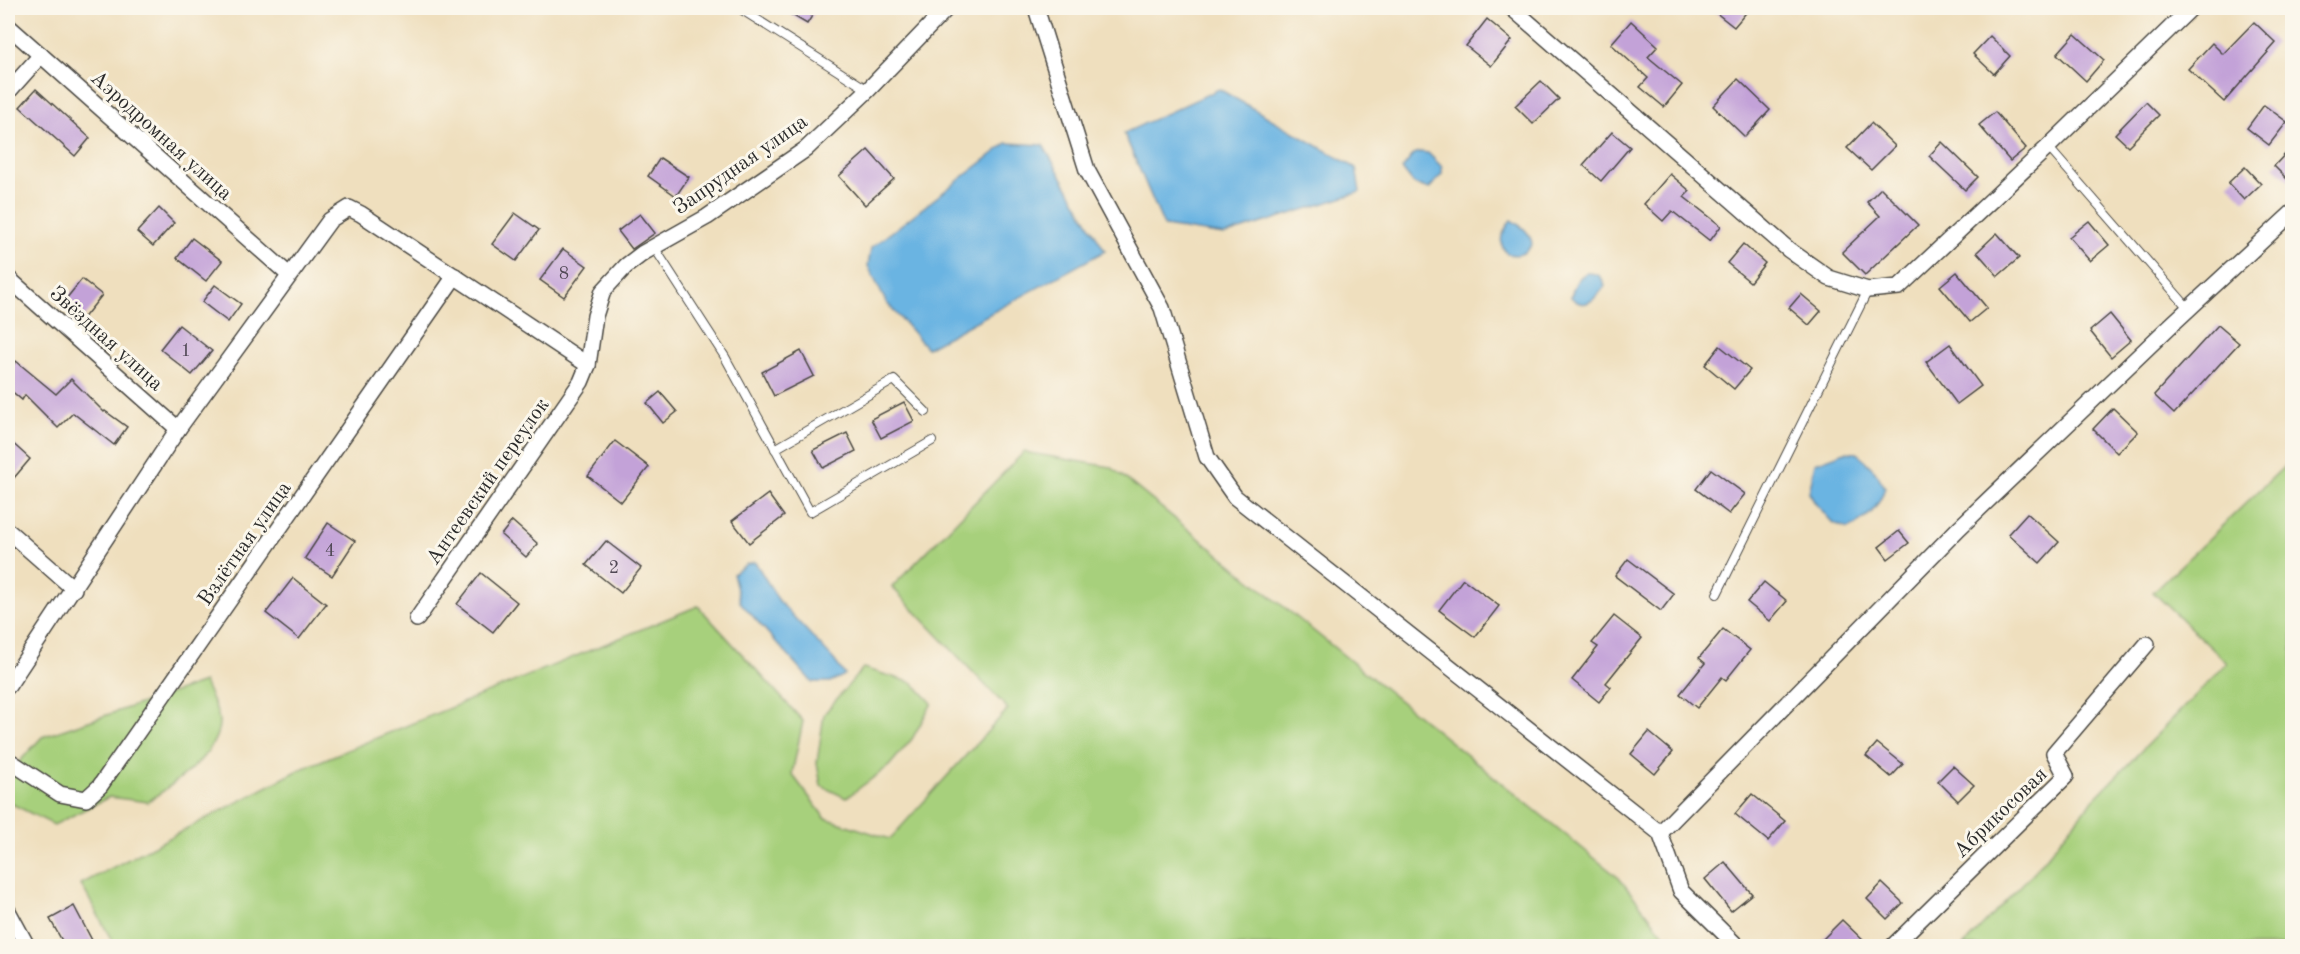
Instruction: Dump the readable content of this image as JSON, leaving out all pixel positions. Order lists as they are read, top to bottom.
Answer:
{
  "streets": {
    "street": [
      "Аэродромная улица",
      "Запрудная улица",
      "Звёздная улица",
      "Антеевский переулок",
      "Взлётная улица",
      "Абрикосовая"
    ]
  },
  "crossings": [
    ["Запрудная улица", "Антеевский переулок"]
  ],
  "house_numbers": [
    "8",
    "1",
    "4",
    "2"
  ]
}
